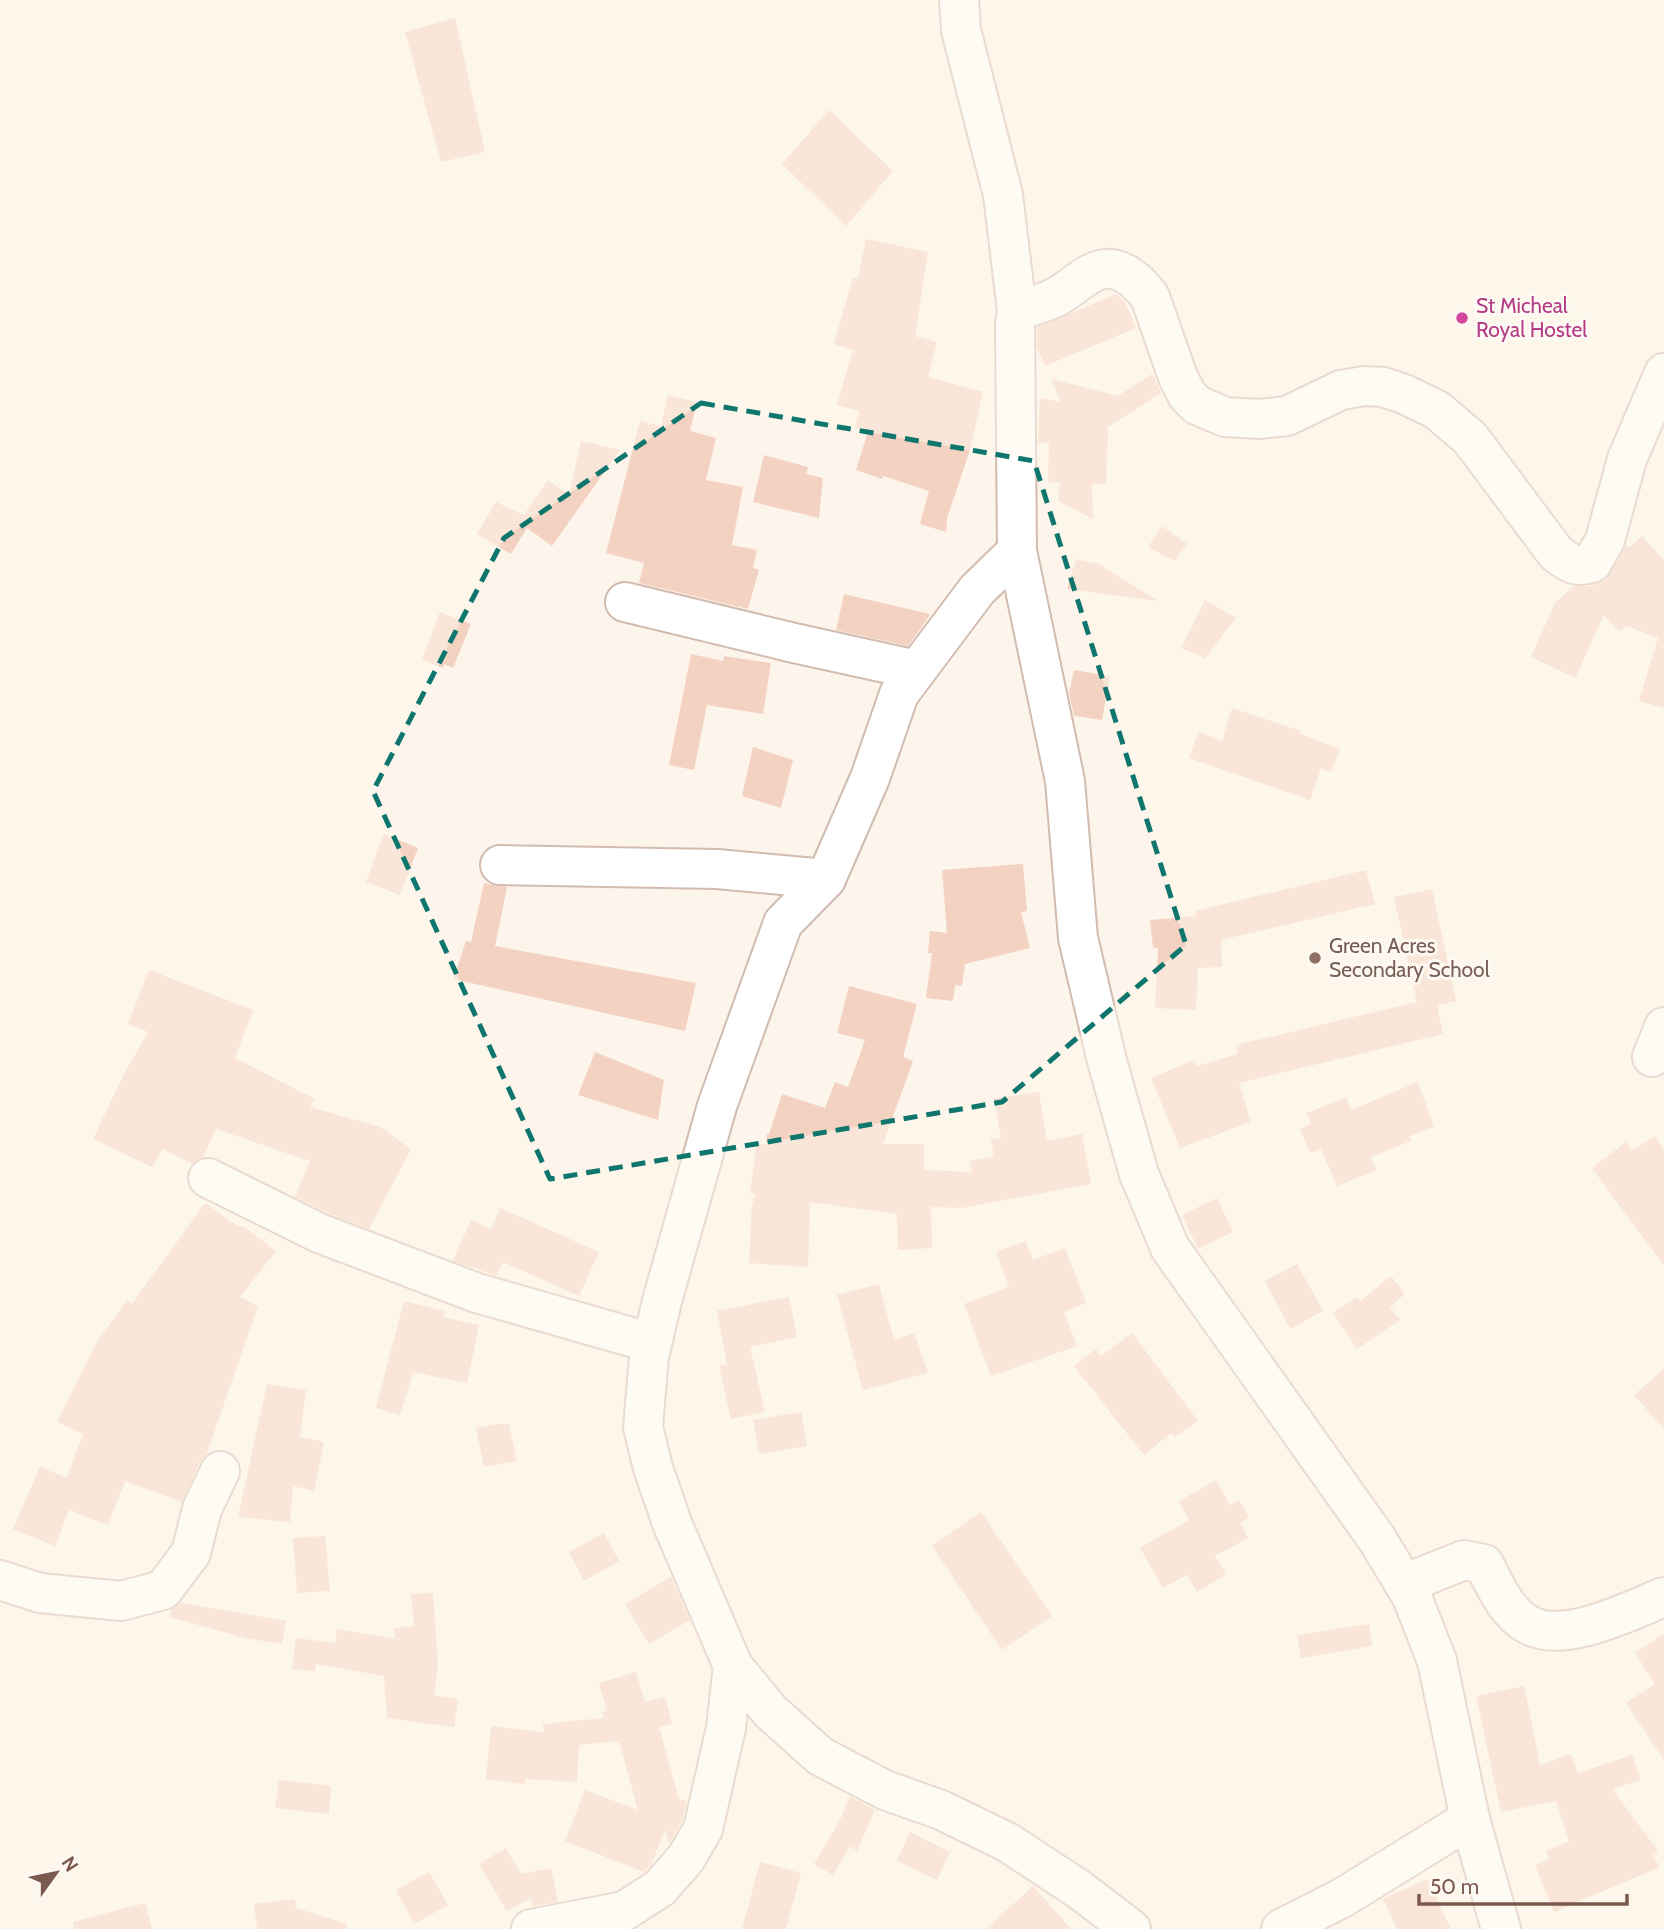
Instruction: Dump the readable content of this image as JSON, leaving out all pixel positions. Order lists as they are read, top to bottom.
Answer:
{
  "places": ["St Micheal Royal Hostel", "Green Acres Secondary School"],
  "scale_bar": "50 m",
  "north": "top right"
}
